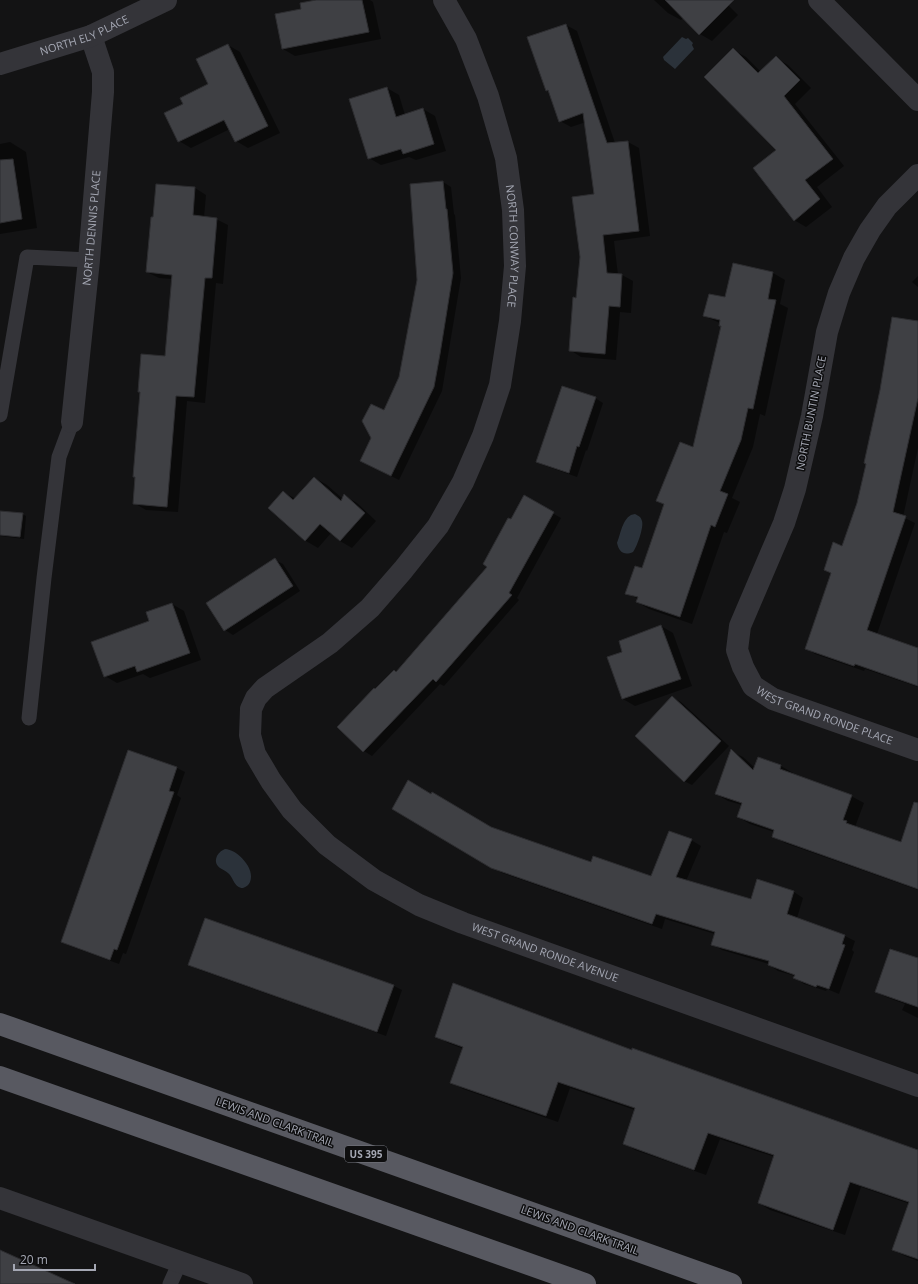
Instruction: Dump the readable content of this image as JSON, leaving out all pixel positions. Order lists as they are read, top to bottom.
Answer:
{
  "streets": {
    "highway": ["LEWIS AND CLARK TRAIL", "US 395"],
    "street": [
      "NORTH ELY PLACE",
      "NORTH DENNIS PLACE",
      "NORTH CONWAY PLACE",
      "NORTH BUNTIN PLACE",
      "WEST GRAND RONDE PLACE",
      "WEST GRAND RONDE AVENUE"
    ]
  },
  "crossings": [
    ["NORTH ELY PLACE", "NORTH DENNIS PLACE"],
    ["NORTH CONWAY PLACE", "WEST GRAND RONDE AVENUE"],
    ["NORTH BUNTIN PLACE", "WEST GRAND RONDE PLACE"]
  ],
  "scale_bar": "20 m"
}
